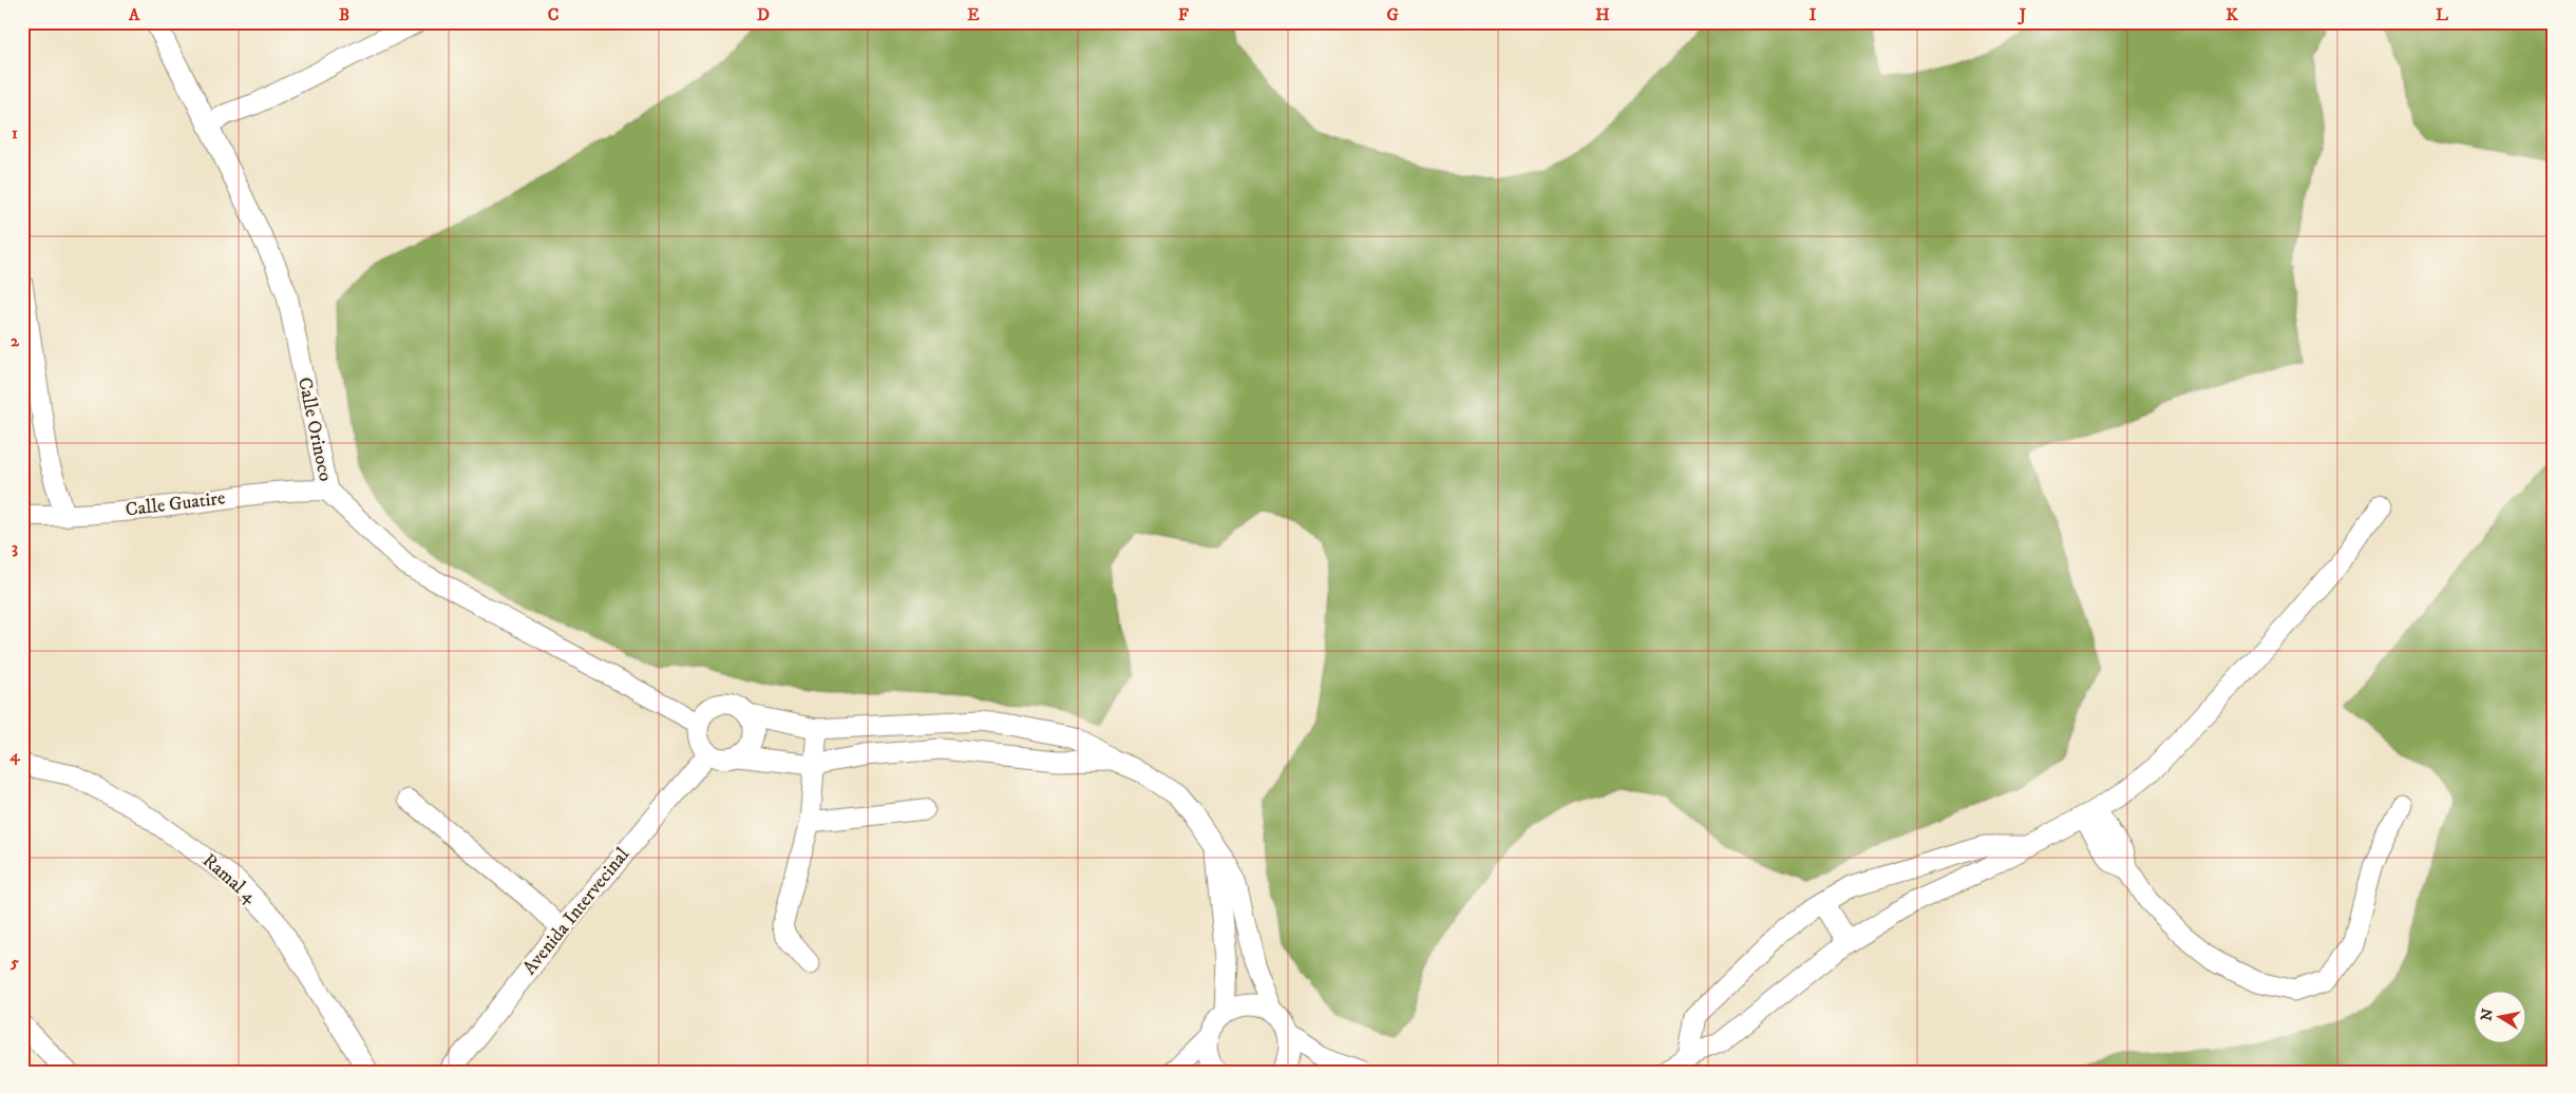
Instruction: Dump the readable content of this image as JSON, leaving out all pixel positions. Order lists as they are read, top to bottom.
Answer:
{
  "streets": {
    "street": [
      "Calle Orinoco",
      "Calle Guatire",
      "Ramal 4",
      "Avenida Intervecinal"
    ]
  },
  "crossings": [
    ["Calle Orinoco", "Calle Guatire"],
    ["Calle Orinoco", "Avenida Intervecinal"]
  ],
  "north": "left",
  "grid": {
    "columns": [
      "A",
      "B",
      "C",
      "D",
      "E",
      "F",
      "G",
      "H",
      "I",
      "J",
      "K",
      "L"
    ],
    "rows": [
      "1",
      "2",
      "3",
      "4",
      "5"
    ]
  }
}
